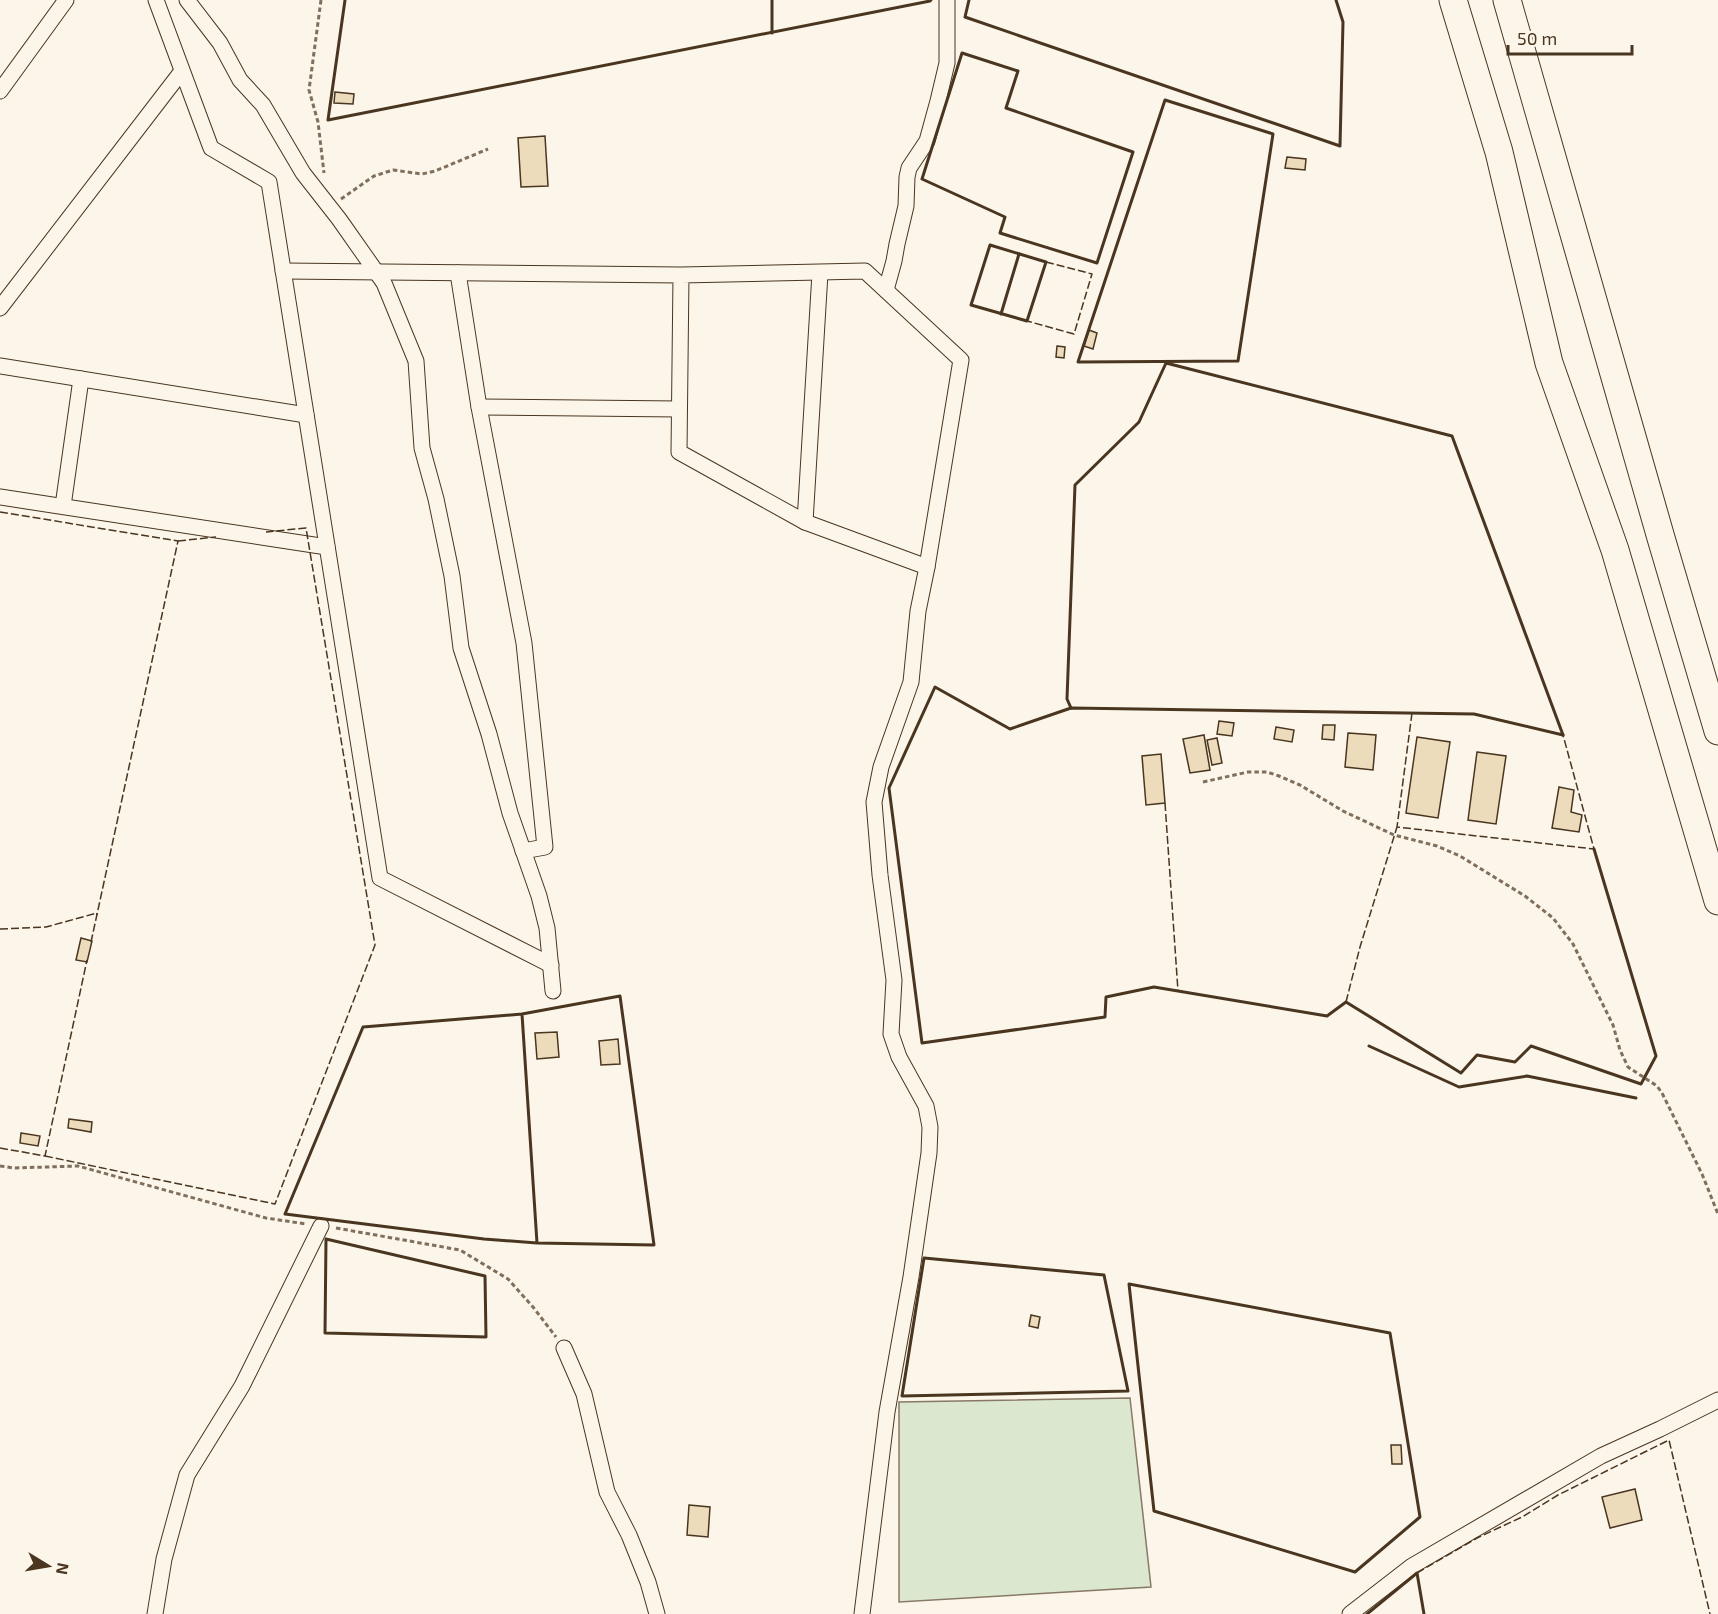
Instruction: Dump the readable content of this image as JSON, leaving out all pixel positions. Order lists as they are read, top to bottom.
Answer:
{
  "scale_bar": "50 m",
  "north": "right"
}
